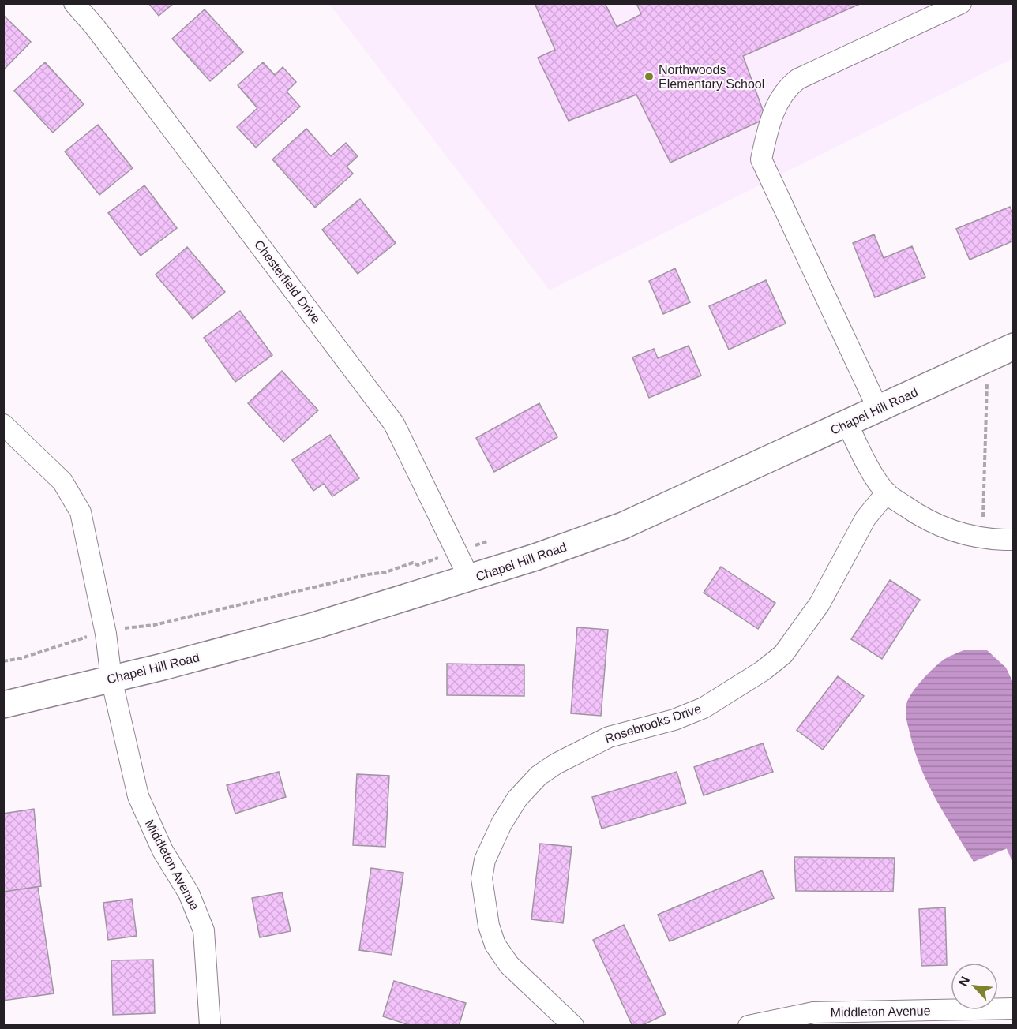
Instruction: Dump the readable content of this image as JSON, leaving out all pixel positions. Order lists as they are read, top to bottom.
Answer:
{
  "streets": {
    "main road": ["Chapel Hill Road"],
    "street": ["Chesterfield Drive", "Rosebrooks Drive", "Middleton Avenue"]
  },
  "crossings": [
    ["Chesterfield Drive", "Chapel Hill Road"],
    ["Chapel Hill Road", "Middleton Avenue"]
  ],
  "places": ["Northwoods Elementary School"],
  "north": "top left"
}
